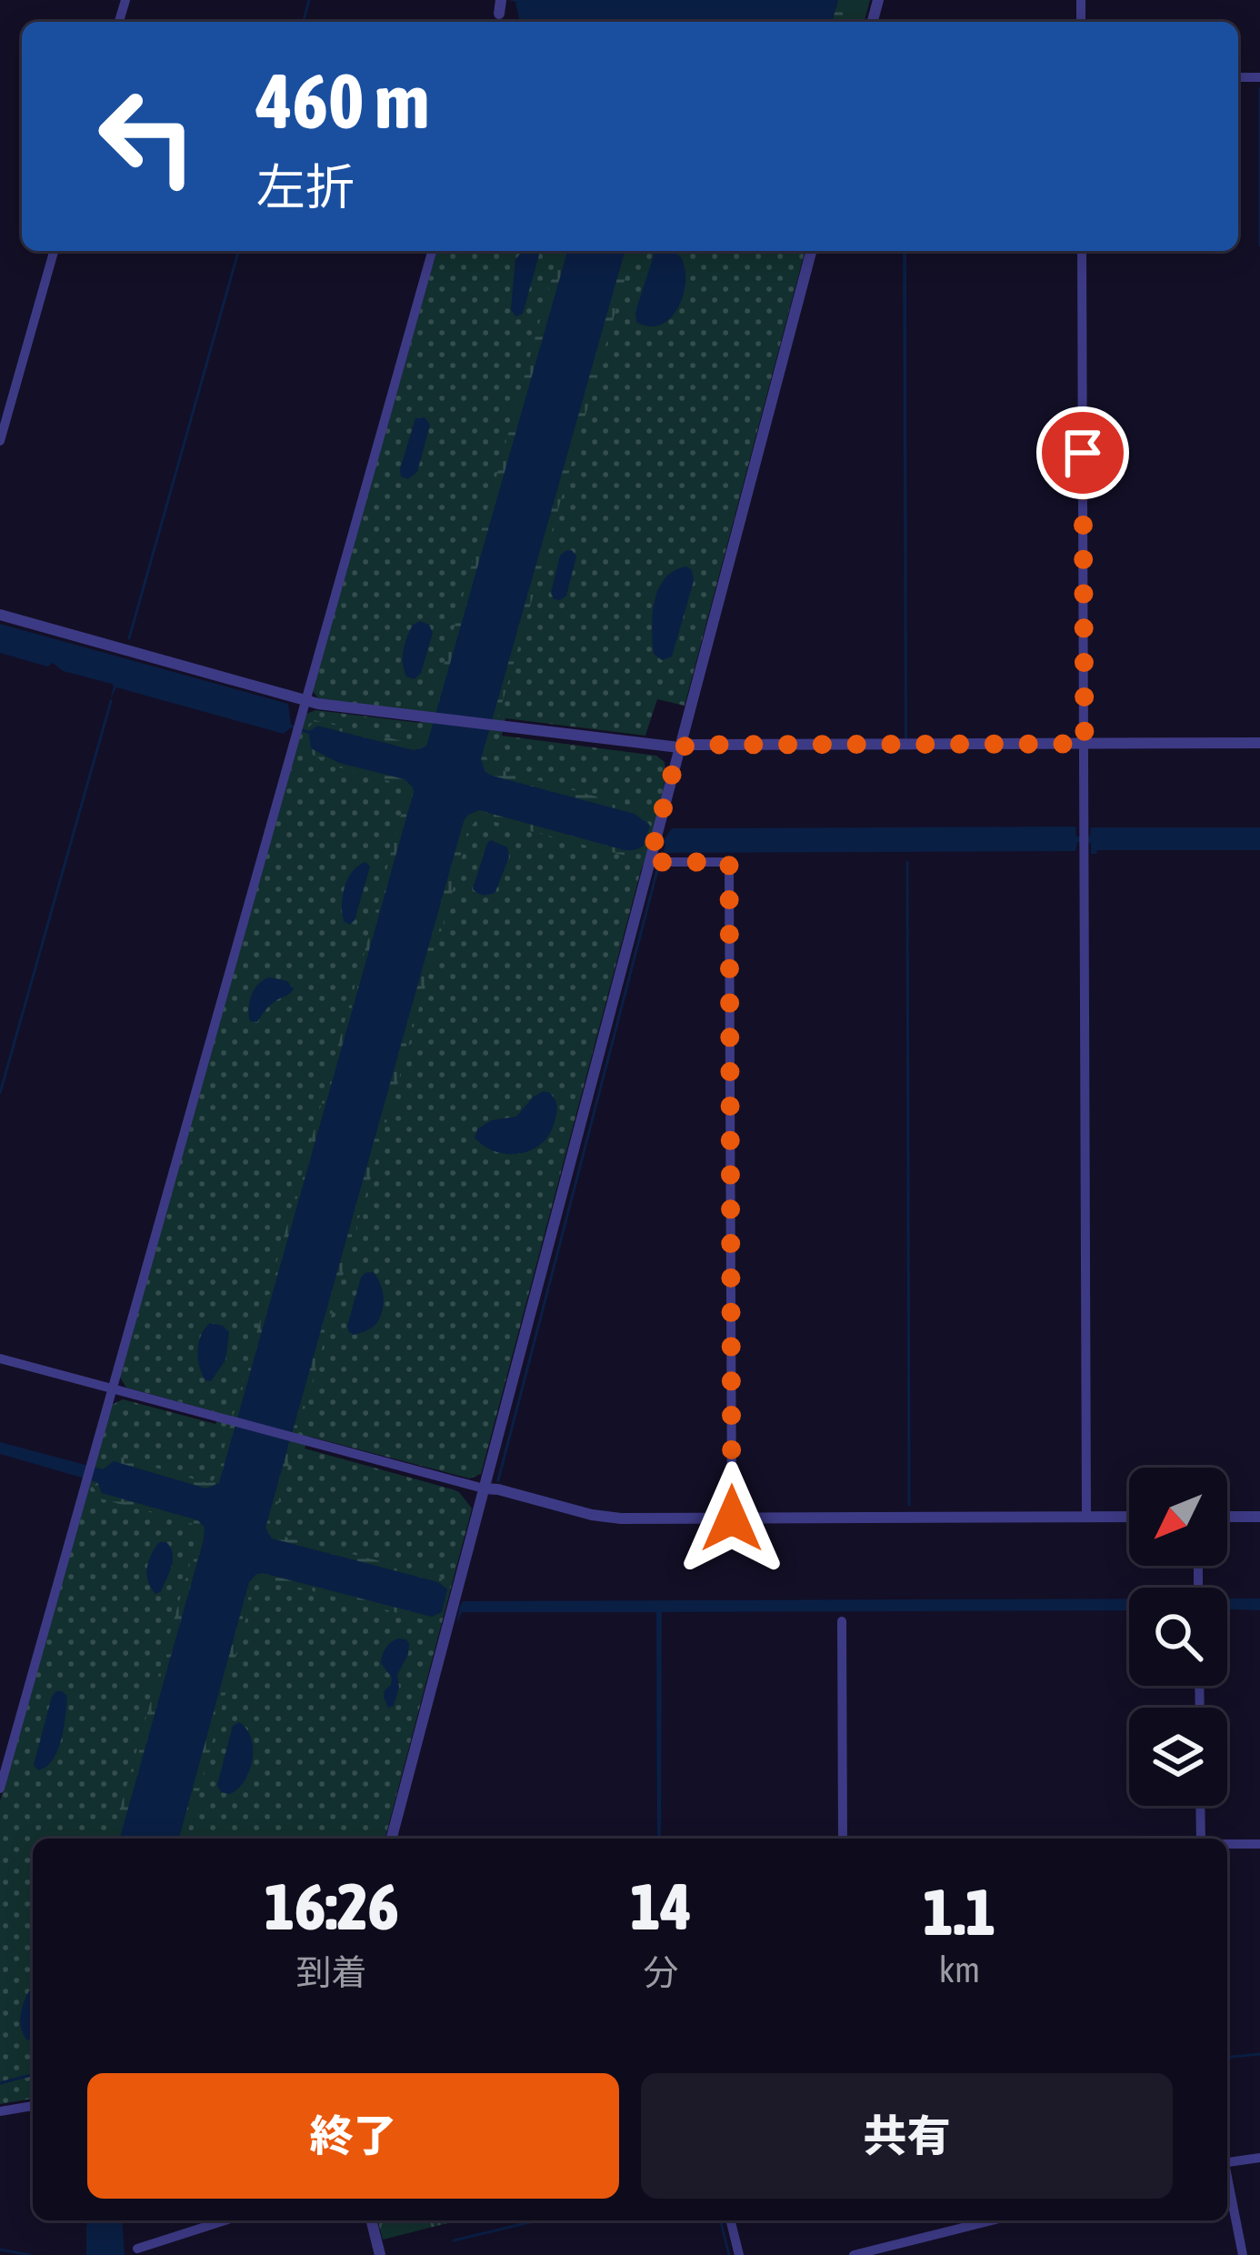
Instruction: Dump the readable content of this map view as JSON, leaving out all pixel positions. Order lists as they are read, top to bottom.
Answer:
{
  "north": "bottom left",
  "page": {
    "turn": ["460 m", "左折"],
    "eta": [
      "16:26",
      "到着",
      "14",
      "分",
      "1.1",
      "km"
    ],
    "buttons": ["終了", "共有"]
  }
}
